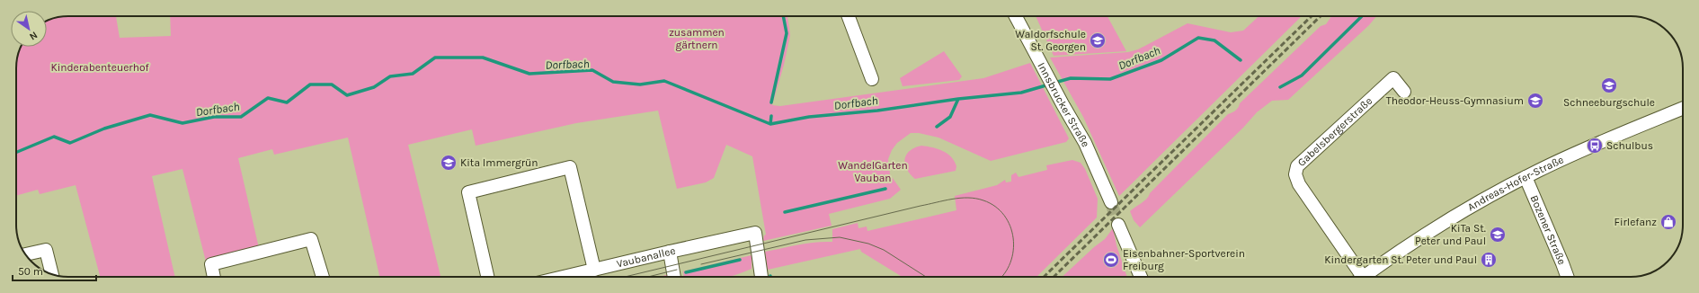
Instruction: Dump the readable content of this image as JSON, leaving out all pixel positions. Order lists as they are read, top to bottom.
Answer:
{
  "streets": {
    "street": [
      "Innsbrucker Straße",
      "Gabelsbergerstraße",
      "Andreas-Hofer-Straße",
      "Bozener Straße",
      "Vaubanallee"
    ]
  },
  "crossings": [
    ["Andreas-Hofer-Straße", "Bozener Straße"]
  ],
  "water": ["Dorfbach"],
  "parks": ["zusammen gärtnern", "Kinderabenteuerhof", "WandelGarten Vauban"],
  "places": {
    "school or university": [
      "Waldorfschule St. Georgen",
      "Schneeburgschule",
      "Theodor-Heuss-Gymnasium",
      "Kita Immergrün",
      "KiTa St. Peter und Paul"
    ],
    "bus stop": ["Schulbus"],
    "shop": ["Firlefanz"],
    "sports": ["Eisenbahner-Sportverein Freiburg"],
    "building": ["Kindergarten St. Peter und Paul"]
  },
  "scale_bar": "50 m",
  "north": "bottom right"
}
